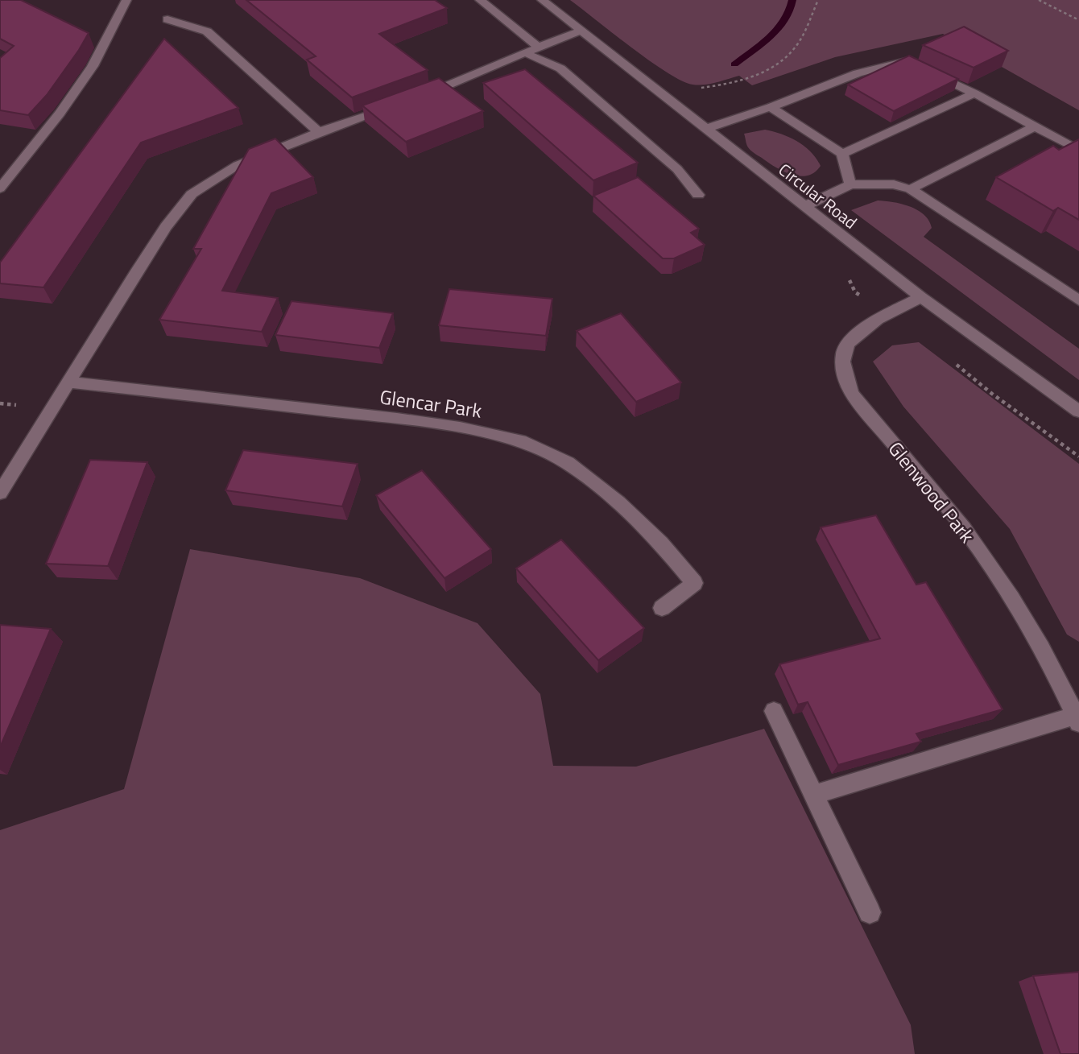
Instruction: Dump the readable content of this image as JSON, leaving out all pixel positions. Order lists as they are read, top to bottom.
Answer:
{
  "streets": {
    "street": ["Circular Road", "Glencar Park", "Glenwood Park"]
  },
  "crossings": [
    ["Circular Road", "Glenwood Park"]
  ]
}
